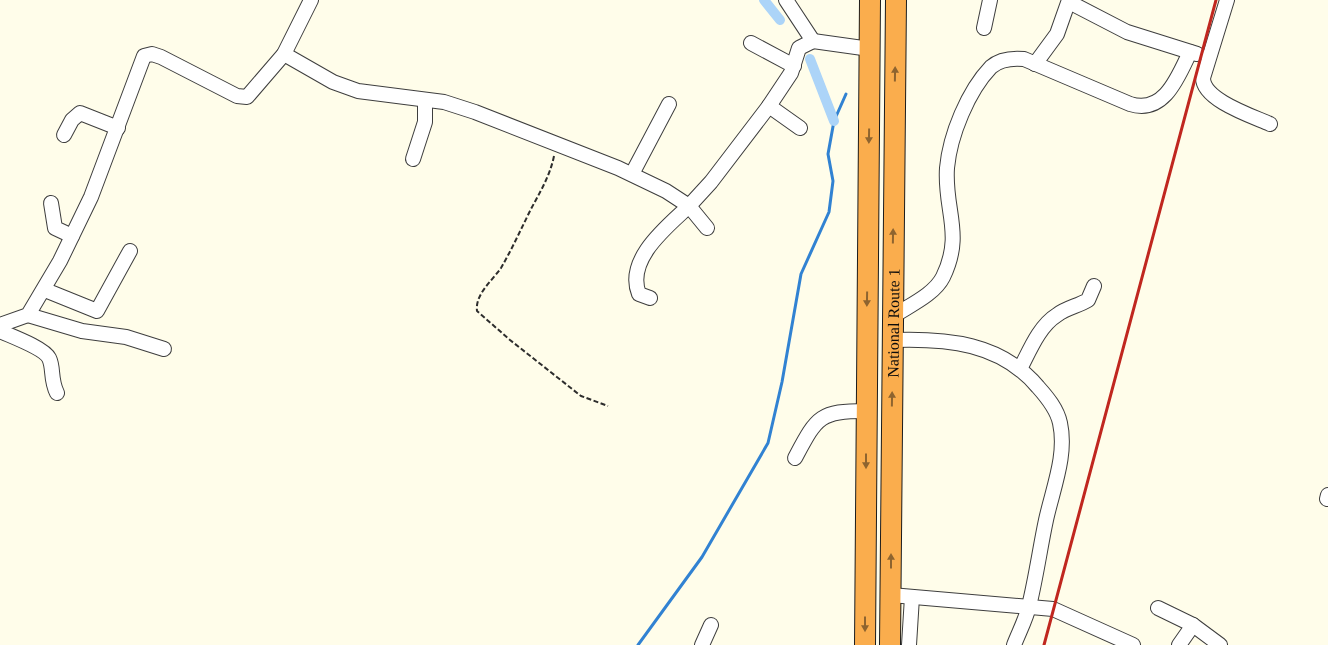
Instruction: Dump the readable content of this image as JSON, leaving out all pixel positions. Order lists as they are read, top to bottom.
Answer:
{
  "streets": {
    "highway": ["National Route 1"]
  }
}
